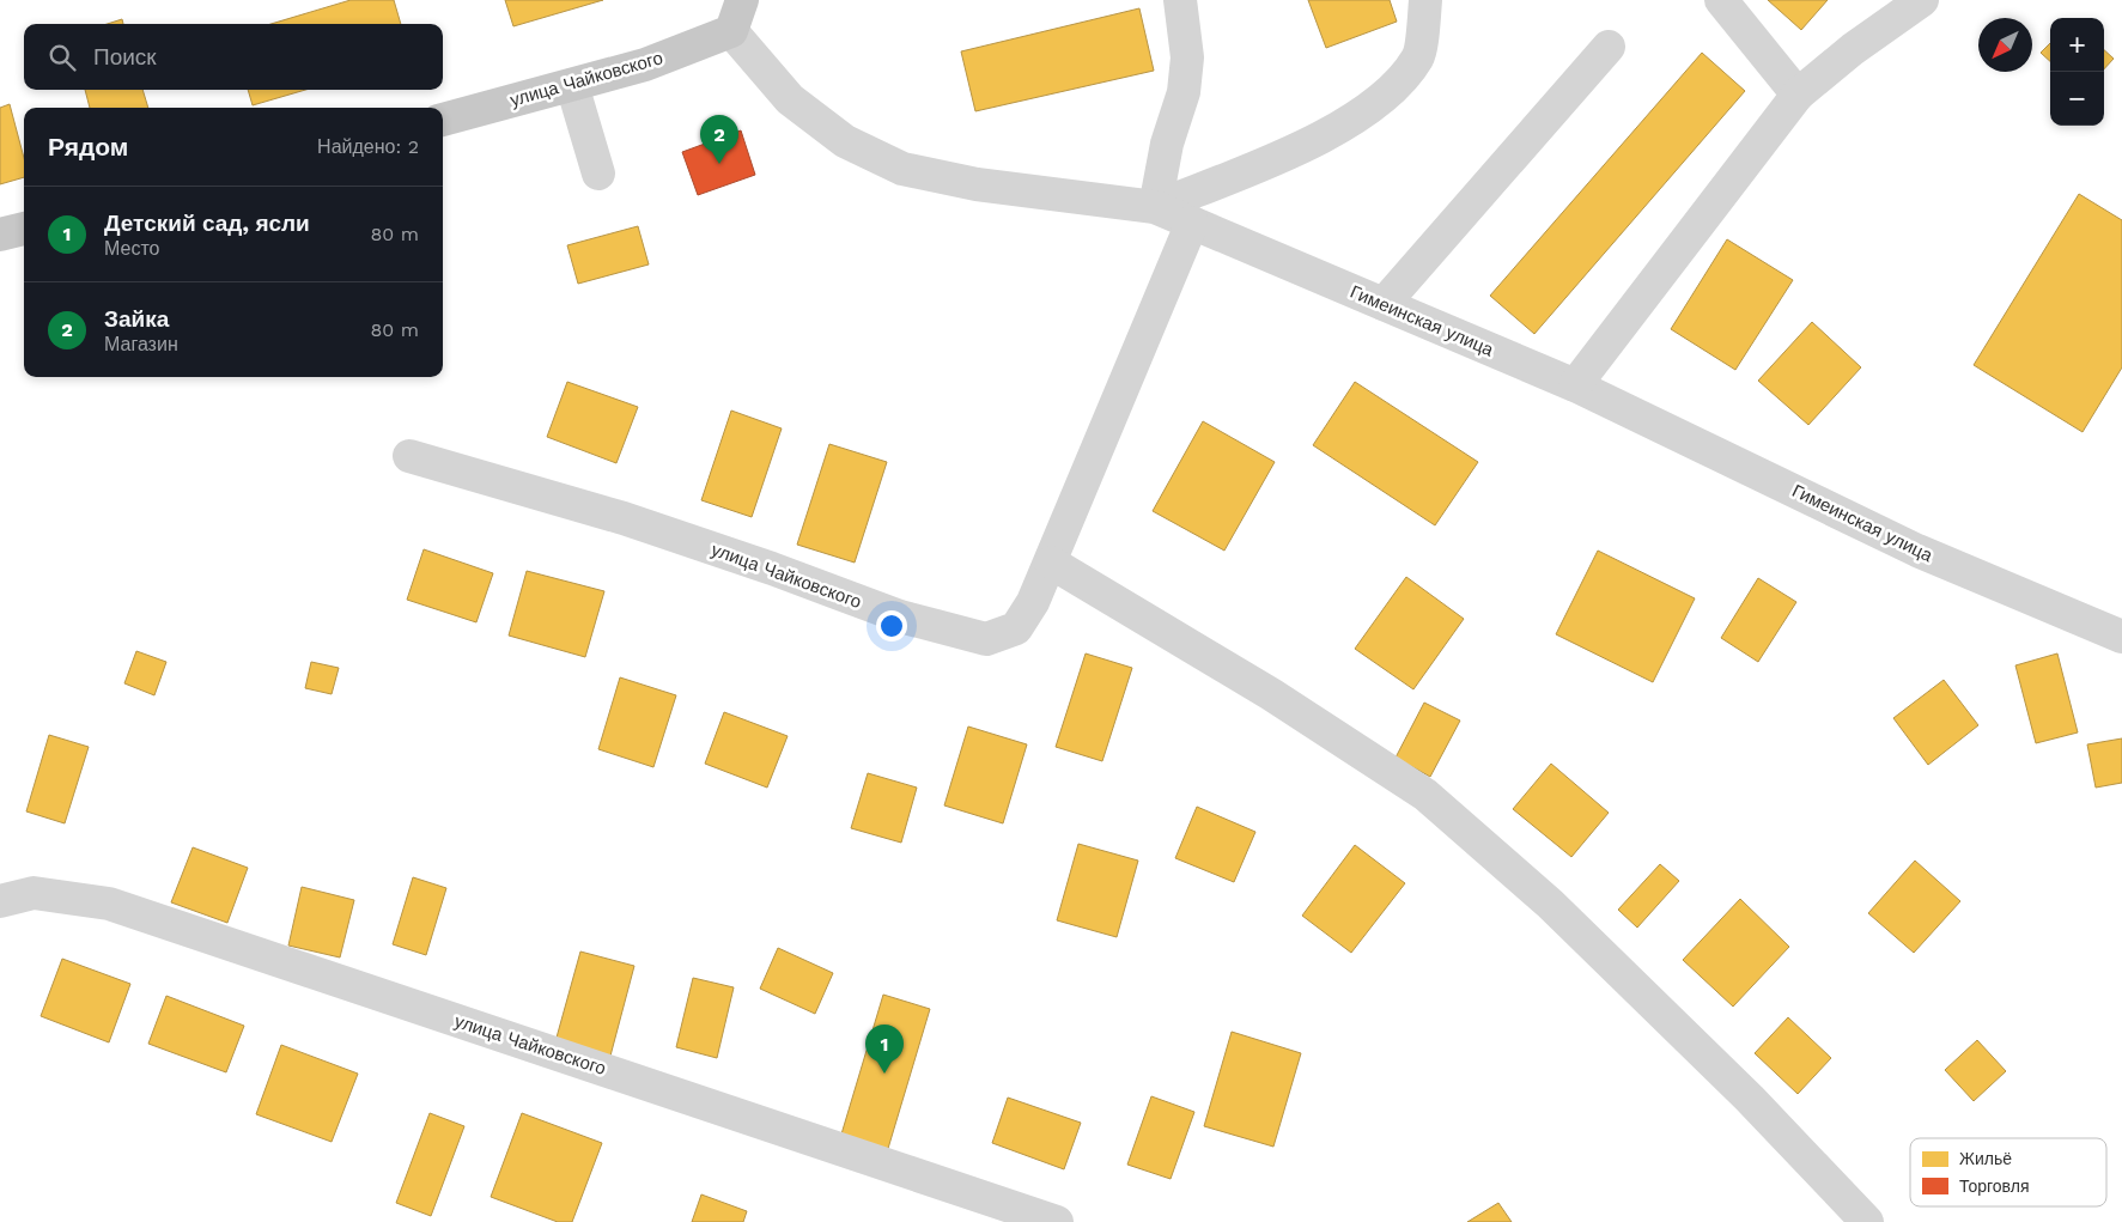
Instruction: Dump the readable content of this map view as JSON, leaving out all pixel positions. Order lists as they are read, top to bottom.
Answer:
{
  "streets": {
    "main road": ["улица Чайковского"],
    "street": ["Гимеинская улица"]
  },
  "crossings": [
    ["улица Чайковского", "Гимеинская улица"]
  ],
  "legend": ["Жильё", "Торговля"],
  "north": "bottom left",
  "page": {
    "map_buttons": ["+", "−"],
    "search": "Поиск",
    "heading": ["Рядом", "Найдено: 2"],
    "pins": ["2", "1"],
    "list": [
      {
        "mark": "1",
        "name": "Детский сад, ясли",
        "note": "Место",
        "value": "80 m"
      },
      {
        "mark": "2",
        "name": "Зайка",
        "note": "Магазин",
        "value": "80 m"
      }
    ]
  }
}
